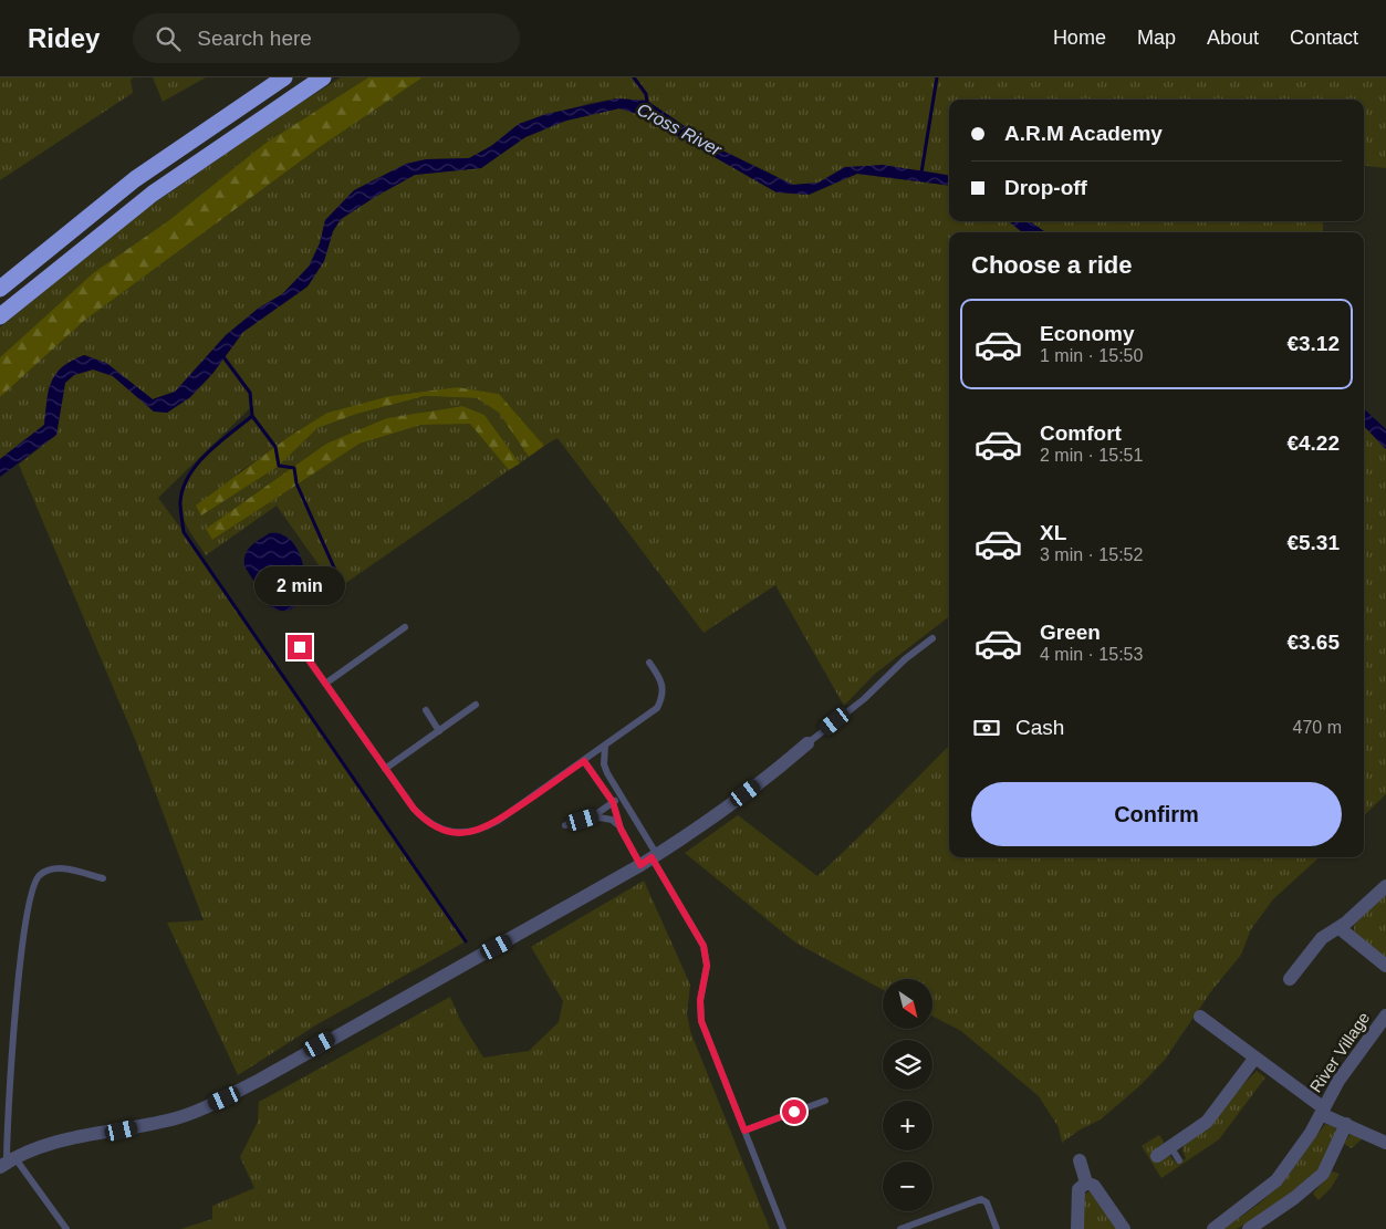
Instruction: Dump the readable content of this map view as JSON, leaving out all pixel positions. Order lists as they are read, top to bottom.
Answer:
{
  "streets": {
    "street": ["River Village"]
  },
  "water": ["Cross River"],
  "north": "bottom right",
  "page": {
    "header": "Ridey",
    "search": "Search here",
    "nav": [
      "Home",
      "Map",
      "About",
      "Contact"
    ],
    "banner": ["A.R.M Academy", "Drop-off"],
    "heading": "Choose a ride",
    "list": [
      {
        "name": "Economy",
        "note": "1 min · 15:50",
        "value": "€3.12"
      },
      {
        "name": "Comfort",
        "note": "2 min · 15:51",
        "value": "€4.22"
      },
      {
        "name": "XL",
        "note": "3 min · 15:52",
        "value": "€5.31"
      },
      {
        "name": "Green",
        "note": "4 min · 15:53",
        "value": "€3.65"
      }
    ],
    "bubble": "2 min",
    "pay": ["Cash", "470 m"],
    "buttons": "Confirm",
    "map_buttons": ["+", "−"]
  }
}
